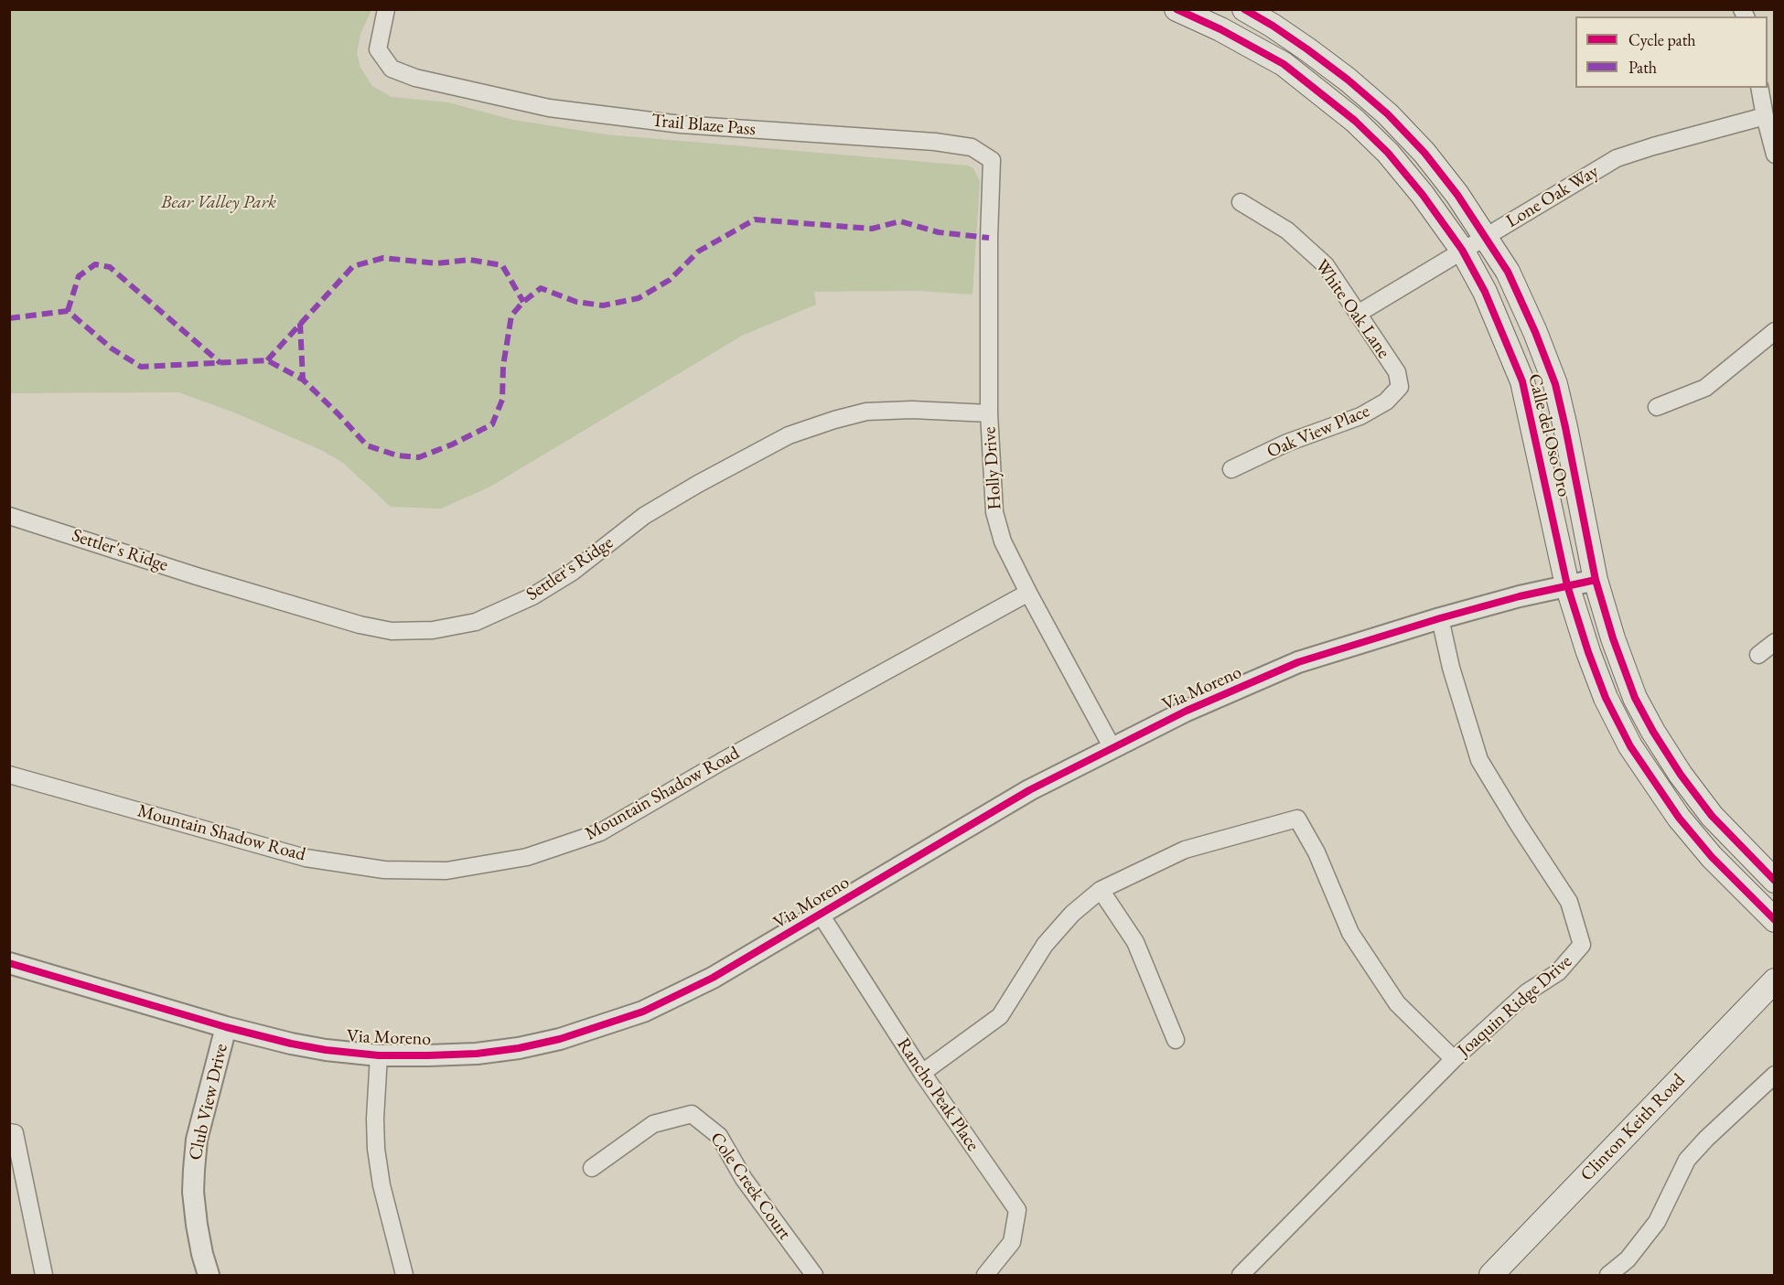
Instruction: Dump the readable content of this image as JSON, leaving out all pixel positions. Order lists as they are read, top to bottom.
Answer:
{
  "streets": {
    "main road": ["Calle del Oso Oro", "Clinton Keith Road"],
    "street": [
      "Trail Blaze Pass",
      "Lone Oak Way",
      "White Oak Lane",
      "Oak View Place",
      "Holly Drive",
      "Settler's Ridge",
      "Via Moreno",
      "Mountain Shadow Road",
      "Joaquin Ridge Drive",
      "Rancho Peak Place",
      "Club View Drive",
      "Cole Creek Court"
    ]
  },
  "crossings": [
    ["Trail Blaze Pass", "Holly Drive"],
    ["Lone Oak Way", "White Oak Lane"],
    ["Lone Oak Way", "Calle del Oso Oro"],
    ["White Oak Lane", "Oak View Place"],
    ["Calle del Oso Oro", "Via Moreno"],
    ["Holly Drive", "Settler's Ridge"],
    ["Holly Drive", "Via Moreno"],
    ["Holly Drive", "Mountain Shadow Road"],
    ["Via Moreno", "Joaquin Ridge Drive"],
    ["Via Moreno", "Rancho Peak Place"],
    ["Via Moreno", "Club View Drive"]
  ],
  "parks": ["Bear Valley Park"],
  "legend": ["Cycle path", "Path"]
}
